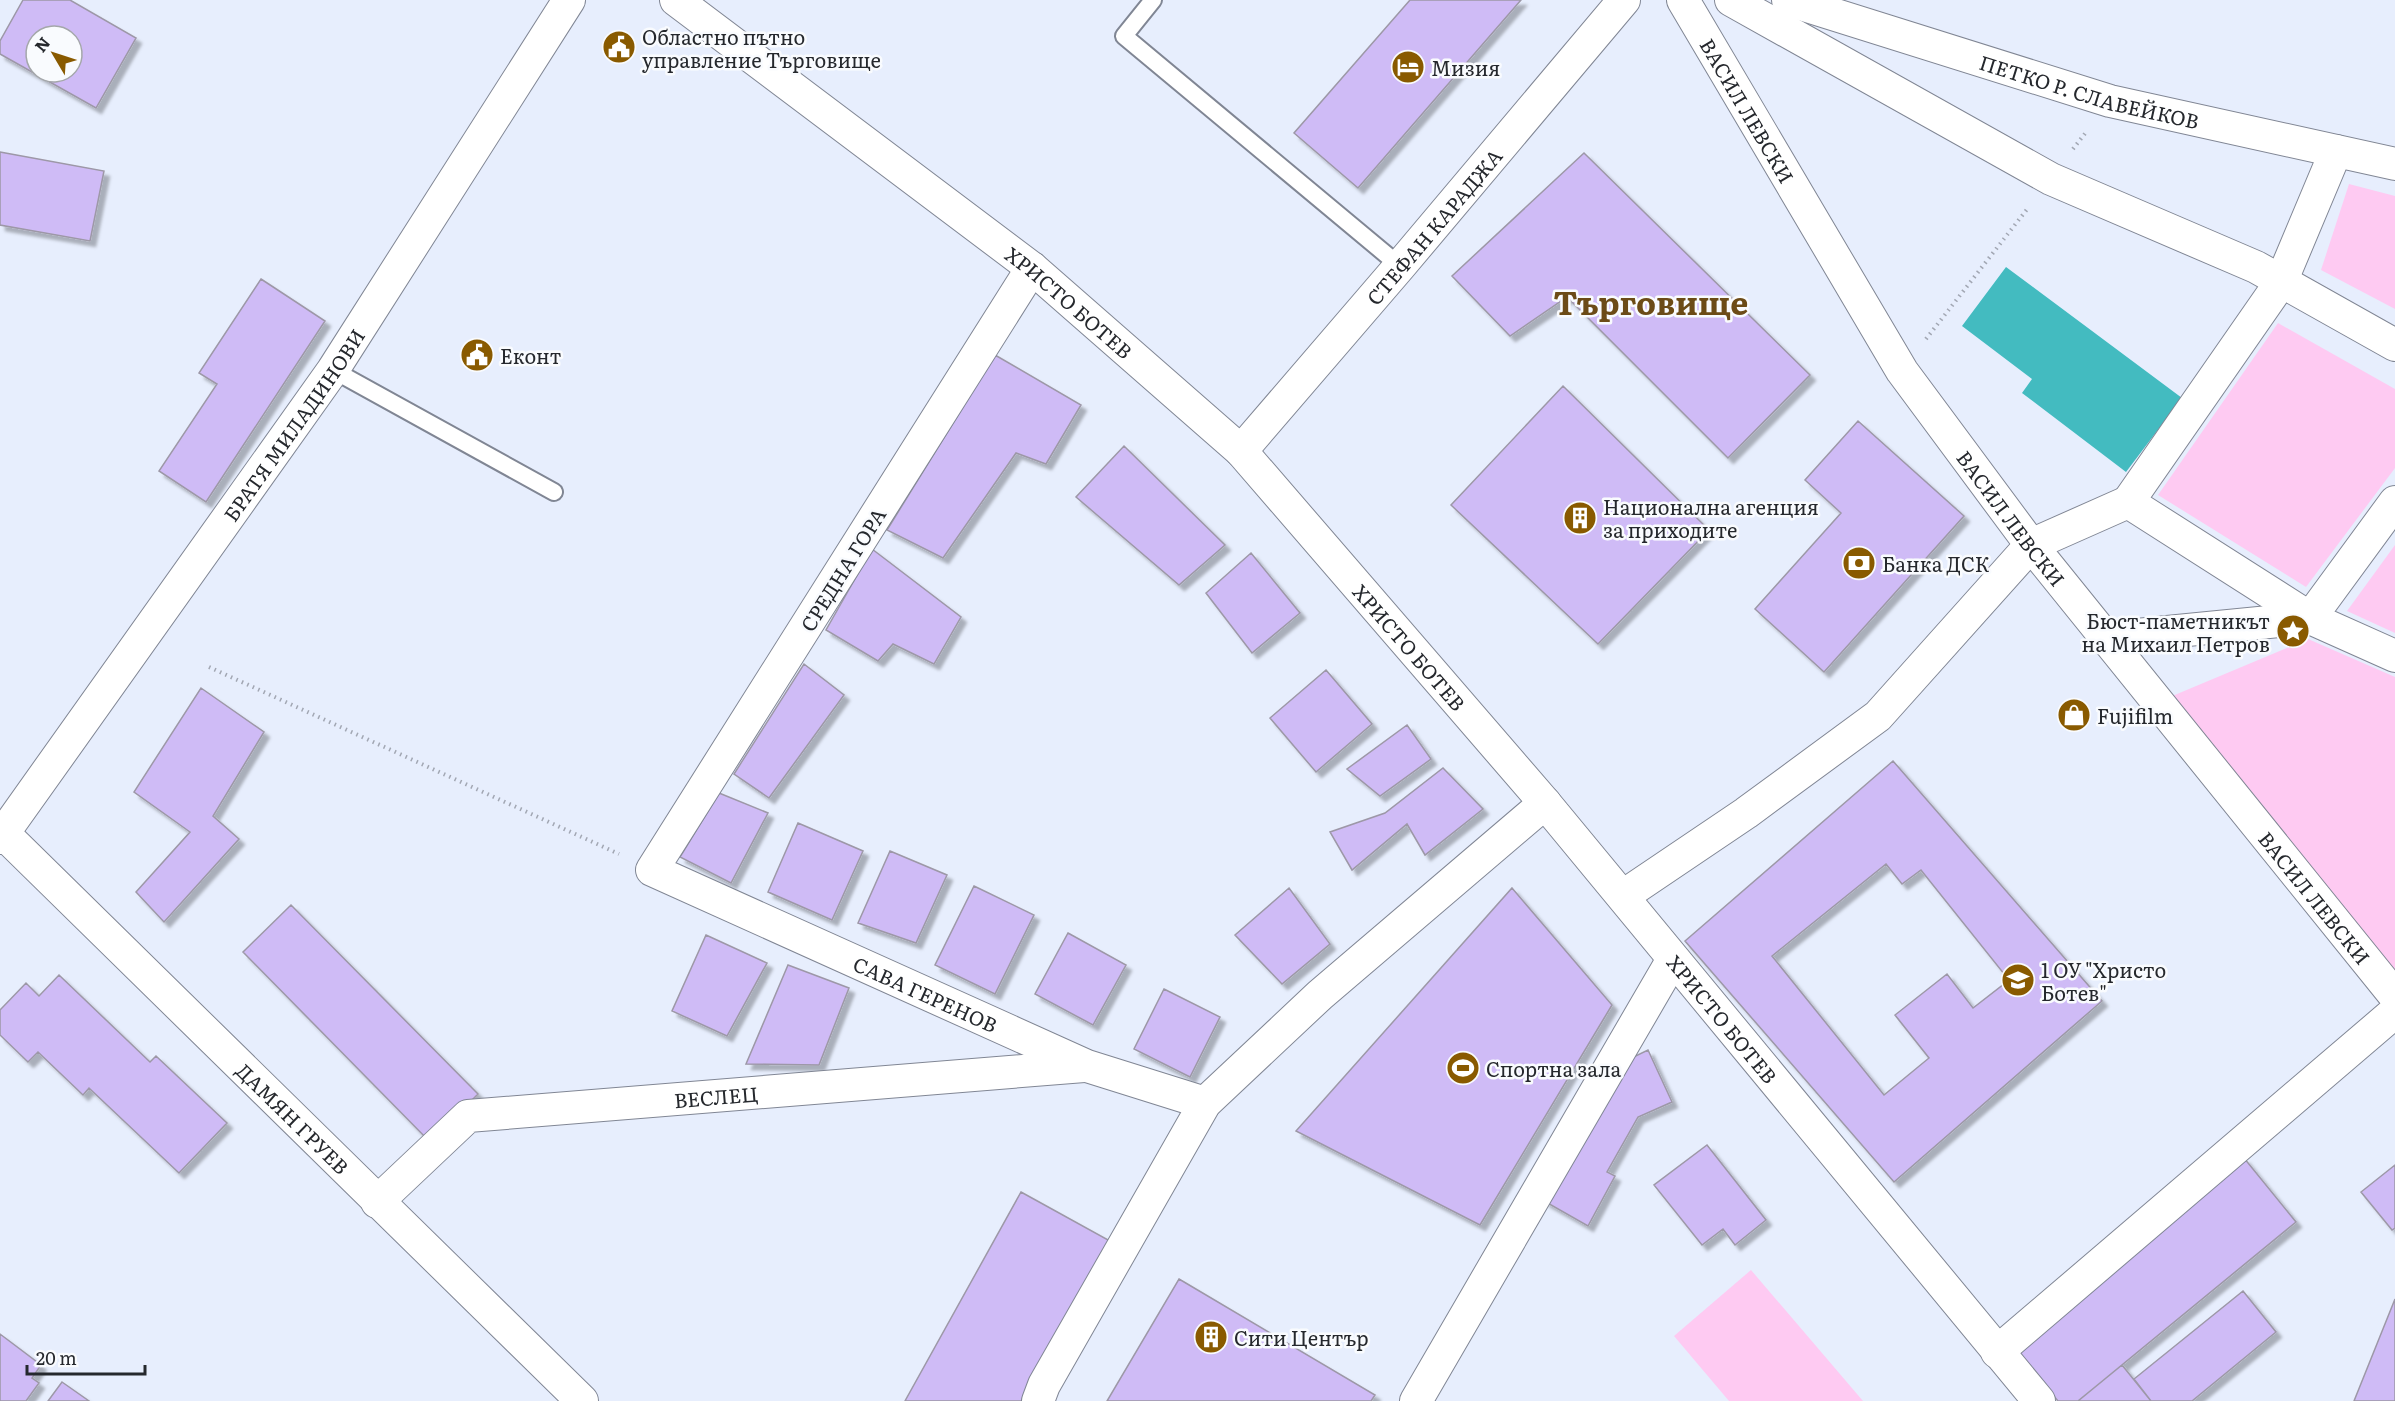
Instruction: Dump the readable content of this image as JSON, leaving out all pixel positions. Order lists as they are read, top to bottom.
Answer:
{
  "streets": {
    "street": [
      "ПЕТКО Р. СЛАВЕЙКОВ",
      "ВАСИЛ ЛЕВСКИ",
      "СТЕФАН КАРАДЖА",
      "ХРИСТО БОТЕВ",
      "БРАТЯ МИЛАДИНОВИ",
      "СРЕДНА ГОРА",
      "САВА ГЕРЕНОВ",
      "ВЕСЛЕЦ",
      "ДАМЯН ГРУЕВ"
    ]
  },
  "crossings": [
    ["СТЕФАН КАРАДЖА", "ХРИСТО БОТЕВ"],
    ["ХРИСТО БОТЕВ", "СРЕДНА ГОРА"],
    ["БРАТЯ МИЛАДИНОВИ", "ДАМЯН ГРУЕВ"],
    ["СРЕДНА ГОРА", "САВА ГЕРЕНОВ"],
    ["САВА ГЕРЕНОВ", "ВЕСЛЕЦ"],
    ["ВЕСЛЕЦ", "ДАМЯН ГРУЕВ"]
  ],
  "districts": ["Търговище"],
  "places": {
    "public building": ["Областно пътно управление Търговище", "Еконт"],
    "hotel": ["Мизия"],
    "building": ["Национална агенция за приходите", "Сити Център"],
    "bank": ["Банка ДСК"],
    "place": ["Бюст-паметникът на Михаил Петров"],
    "shop": ["Fujifilm"],
    "school or university": ["1 ОУ \"Христо Ботев\""],
    "sports": ["Спортна зала"]
  },
  "scale_bar": "20 m",
  "north": "top left"
}
